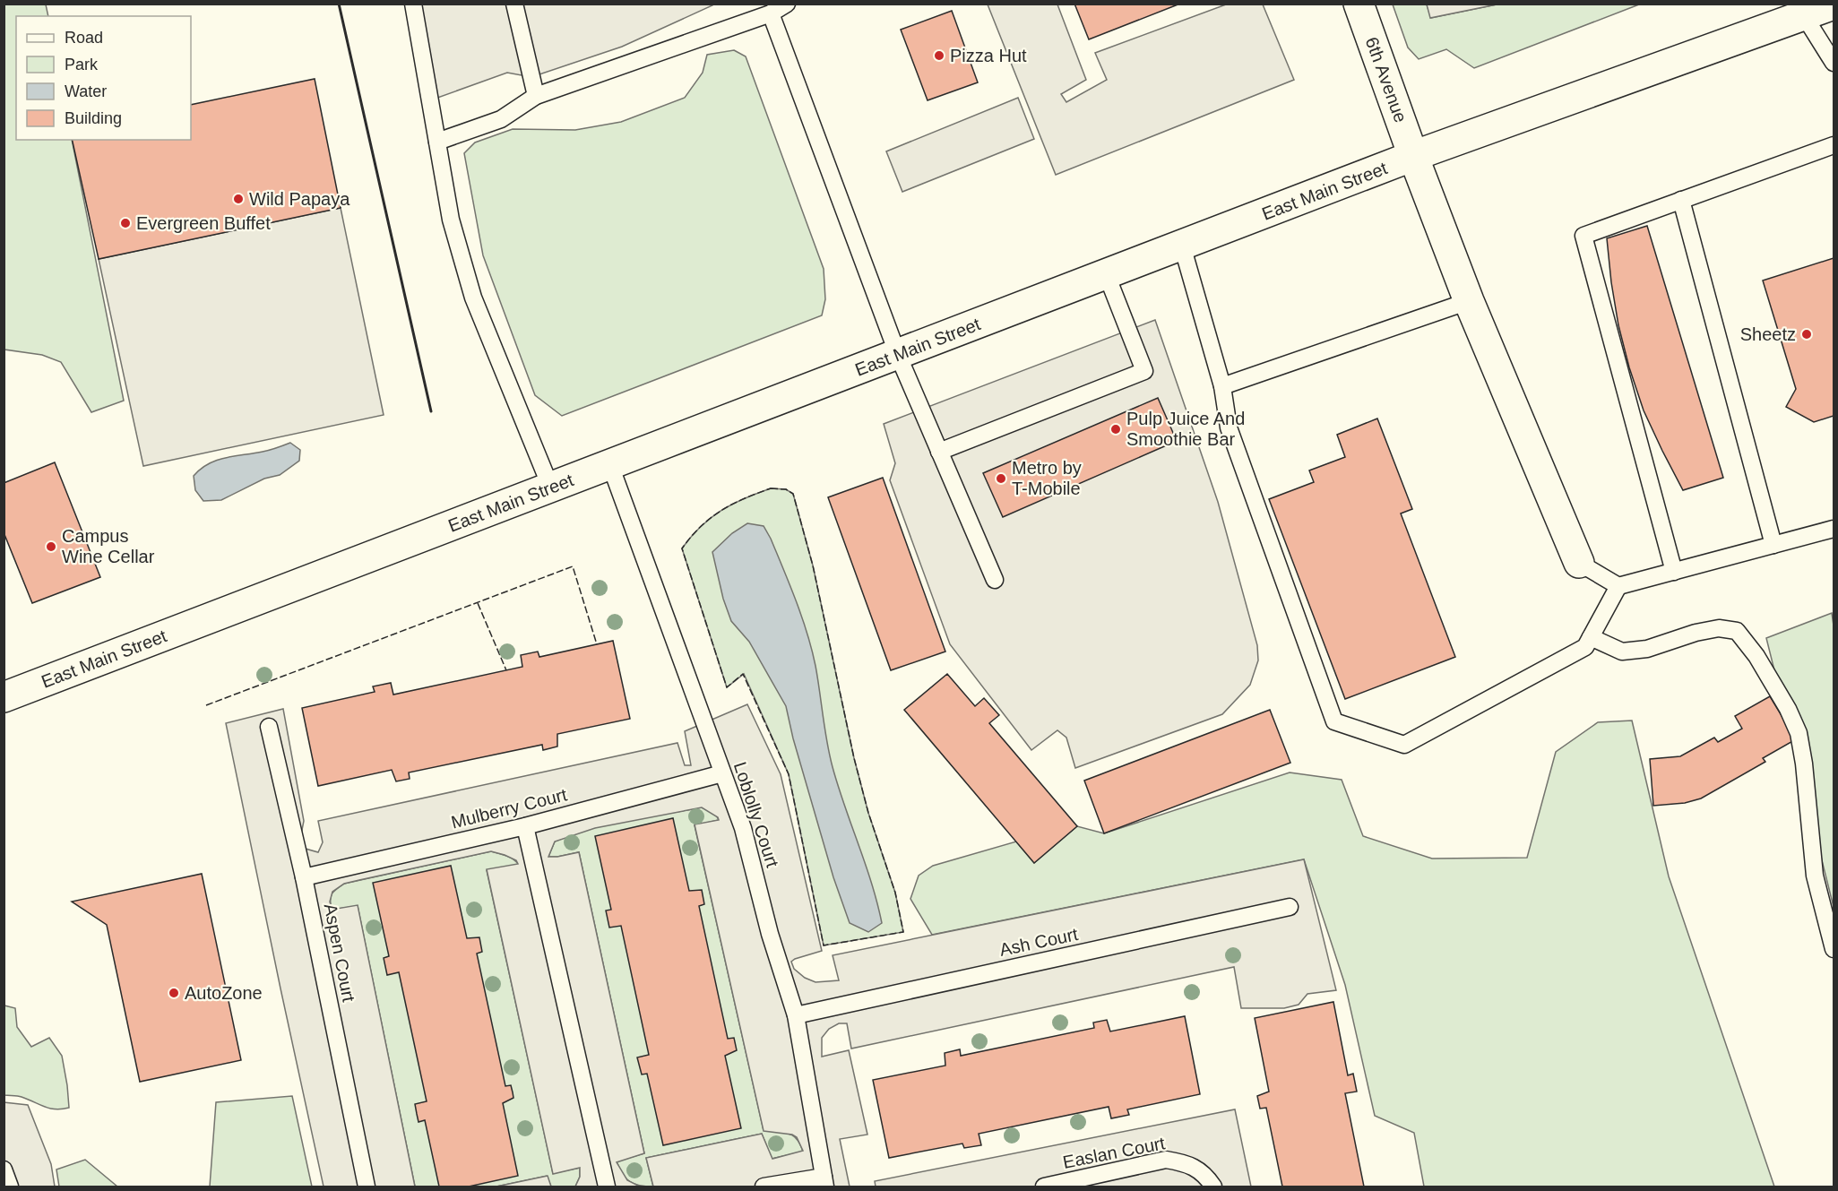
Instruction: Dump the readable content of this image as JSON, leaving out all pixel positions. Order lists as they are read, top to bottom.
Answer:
{
  "streets": {
    "main road": ["6th Avenue", "East Main Street"],
    "lane": [
      "Mulberry Court",
      "Loblolly Court",
      "Ash Court",
      "Aspen Court",
      "Easlan Court"
    ]
  },
  "crossings": [
    ["6th Avenue", "East Main Street"],
    ["East Main Street", "Loblolly Court"],
    ["Mulberry Court", "Loblolly Court"],
    ["Mulberry Court", "Aspen Court"],
    ["Loblolly Court", "Ash Court"]
  ],
  "places": [
    "Pizza Hut",
    "Wild Papaya",
    "Evergreen Buffet",
    "Sheetz",
    "Pulp Juice And Smoothie Bar",
    "Metro by T-Mobile",
    "Campus Wine Cellar",
    "AutoZone"
  ],
  "legend": [
    "Road",
    "Park",
    "Water",
    "Building"
  ]
}
